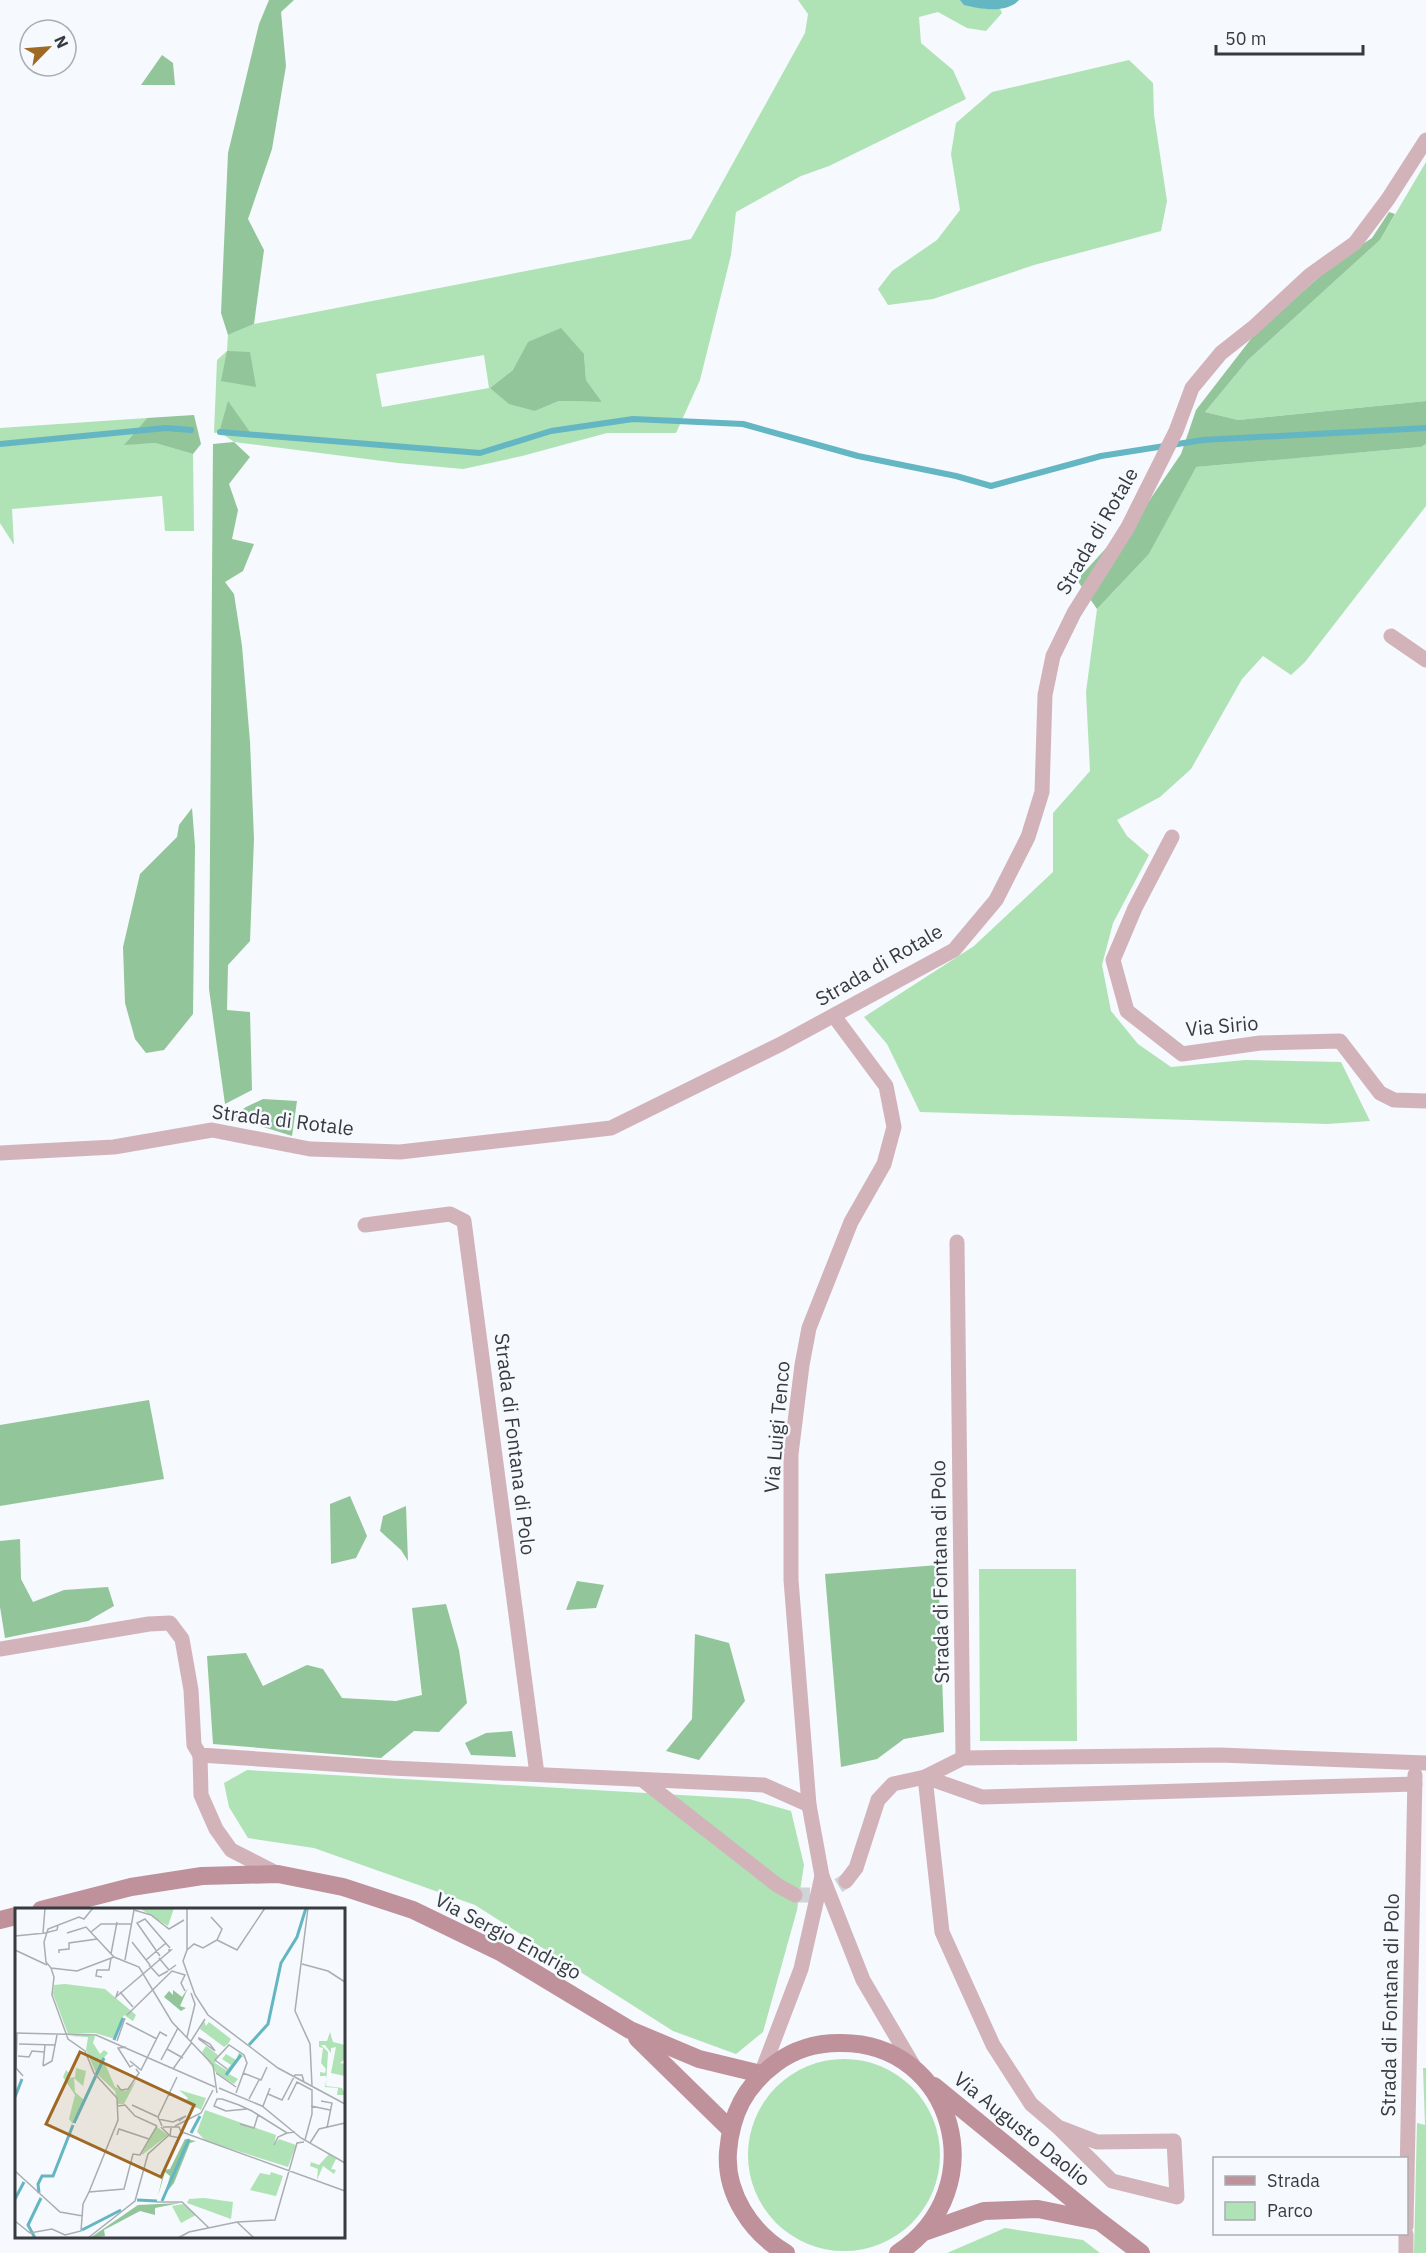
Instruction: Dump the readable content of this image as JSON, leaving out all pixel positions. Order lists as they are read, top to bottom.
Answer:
{
  "streets": {
    "street": [
      "Strada di Rotale",
      "Via Sirio",
      "Via Luigi Tenco",
      "Strada di Fontana di Polo",
      "Via Sergio Endrigo",
      "Via Augusto Daolio"
    ]
  },
  "crossings": [
    ["Strada di Rotale", "Via Luigi Tenco"],
    ["Via Luigi Tenco", "Via Sergio Endrigo"],
    ["Via Luigi Tenco", "Via Augusto Daolio"]
  ],
  "legend": ["Strada", "Parco"],
  "scale_bar": "50 m",
  "north": "top right"
}
